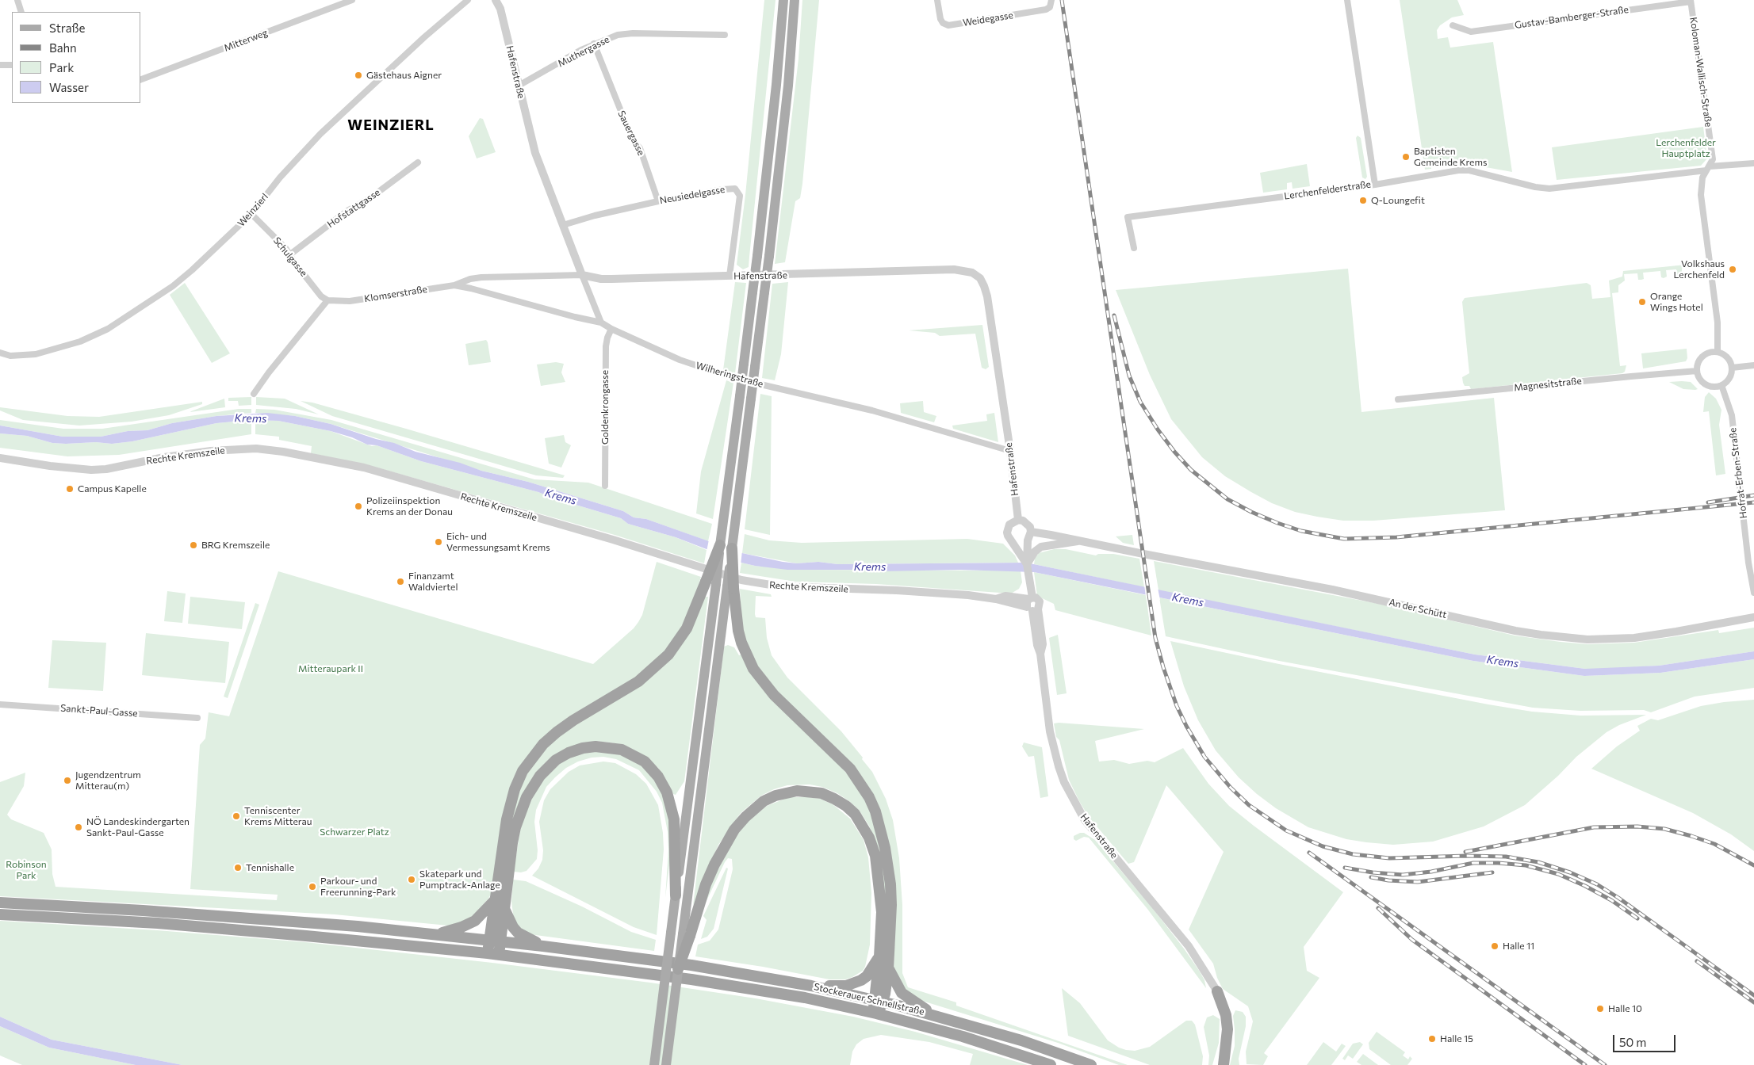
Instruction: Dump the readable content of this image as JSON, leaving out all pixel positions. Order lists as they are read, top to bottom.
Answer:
{
  "streets": {
    "highway": ["Stockerauer Schnellstraße"],
    "street": [
      "Gustav-Bamberger-Straße",
      "Weidegasse",
      "Mitterweg",
      "Muthergasse",
      "Hafenstraße",
      "Koloman-Wallisch-Straße",
      "Sauergasse",
      "Lerchenfelderstraße",
      "Neusiedelgasse",
      "Hofstattgasse",
      "Weinzierl",
      "Schulgasse",
      "Klomserstraße",
      "Wilheringstraße",
      "Magnesitstraße",
      "Goldenkrongasse",
      "Rechte Kremszeile",
      "Hofrat-Erben-Straße",
      "An der Schütt",
      "Sankt-Paul-Gasse"
    ]
  },
  "crossings": [
    ["Gustav-Bamberger-Straße", "Koloman-Wallisch-Straße"],
    ["Muthergasse", "Hafenstraße"],
    ["Muthergasse", "Sauergasse"],
    ["Hafenstraße", "Neusiedelgasse"],
    ["Hafenstraße", "Klomserstraße"],
    ["Hafenstraße", "Wilheringstraße"],
    ["Hafenstraße", "Rechte Kremszeile"],
    ["Hafenstraße", "An der Schütt"],
    ["Sauergasse", "Neusiedelgasse"],
    ["Hofstattgasse", "Schulgasse"],
    ["Weinzierl", "Schulgasse"],
    ["Schulgasse", "Klomserstraße"],
    ["Klomserstraße", "Wilheringstraße"],
    ["Wilheringstraße", "Goldenkrongasse"],
    ["Magnesitstraße", "Hofrat-Erben-Straße"]
  ],
  "districts": ["WEINZIERL"],
  "water": ["Krems"],
  "parks": [
    "Lerchenfelder Hauptplatz",
    "Mitteraupark II",
    "Schwarzer Platz",
    "Robinson Park"
  ],
  "places": [
    "Gästehaus Aigner",
    "Baptisten Gemeinde Krems",
    "Q-Loungefit",
    "Volkshaus Lerchenfeld",
    "Orange Wings Hotel",
    "Campus Kapelle",
    "Polizeiinspektion Krems an der Donau",
    "Eich- und Vermessungsamt Krems",
    "BRG Kremszeile",
    "Finanzamt Waldviertel",
    "Jugendzentrum Mitterau(m)",
    "Tenniscenter Krems Mitterau",
    "NÖ Landeskindergarten Sankt-Paul-Gasse",
    "Tennishalle",
    "Skatepark und Pumptrack-Anlage",
    "Parkour- und Freerunning-Park",
    "Halle 11",
    "Halle 10",
    "Halle 15"
  ],
  "legend": [
    "Straße",
    "Bahn",
    "Park",
    "Wasser"
  ],
  "scale_bar": "50 m"
}
